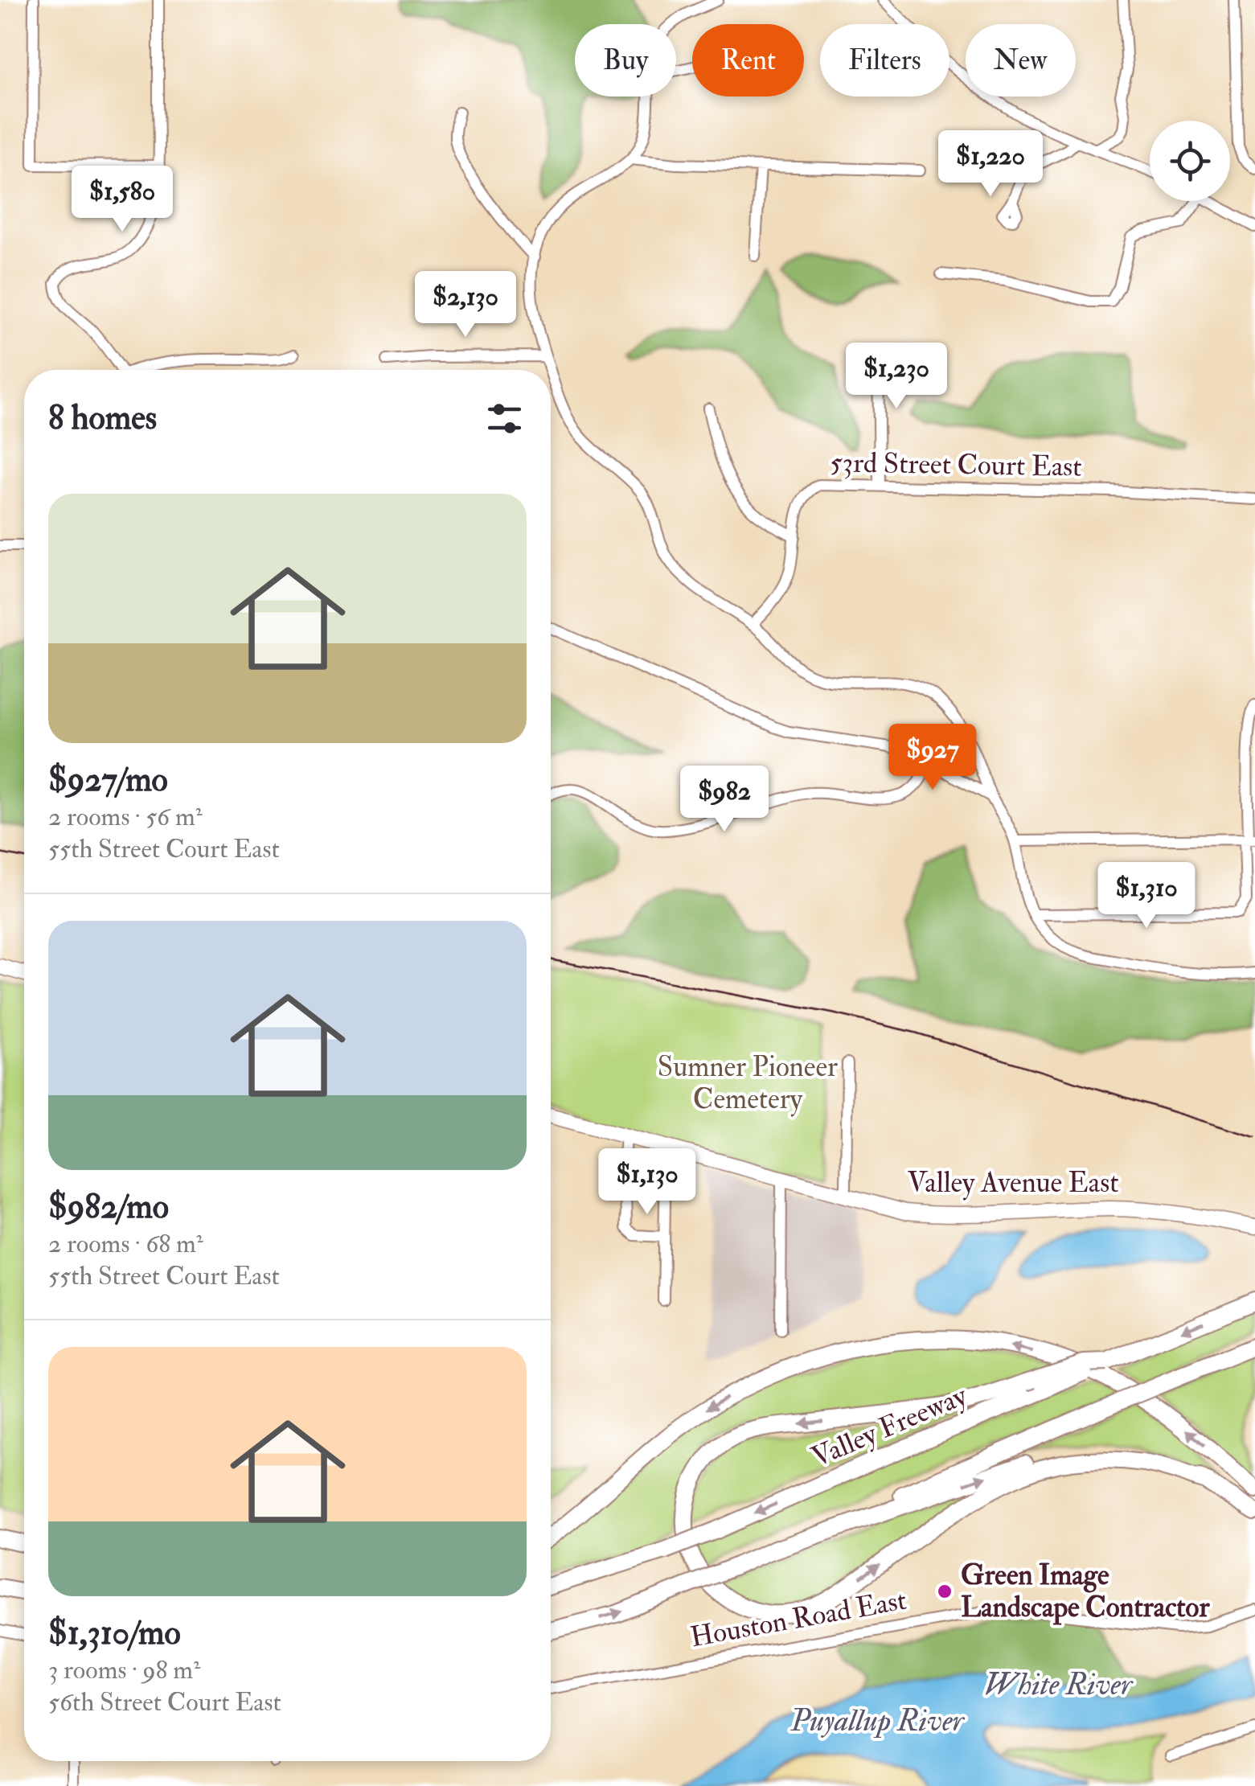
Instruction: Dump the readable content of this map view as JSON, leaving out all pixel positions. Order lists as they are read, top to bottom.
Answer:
{
  "streets": {
    "highway": ["Valley Freeway"],
    "main road": ["Valley Avenue East"],
    "street": ["53rd Street Court East", "Houston Road East"]
  },
  "water": ["White River", "Puyallup River"],
  "parks": ["Sumner Pioneer Cemetery"],
  "places": ["Green Image Landscape Contractor"],
  "page": {
    "chip": [
      "Buy",
      "Rent",
      "Filters",
      "New"
    ],
    "price": [
      "$1,220",
      "$1,580",
      "$2,130",
      "$1,230",
      "$927",
      "$982",
      "$1,310",
      "$1,130"
    ],
    "heading": "8 homes",
    "list": [
      {
        "name": "$927/mo",
        "note": "2 rooms · 56 m² · 55th Street Court East"
      },
      {
        "name": "$982/mo",
        "note": "2 rooms · 68 m² · 55th Street Court East"
      },
      {
        "name": "$1,310/mo",
        "note": "3 rooms · 98 m² · 56th Street Court East"
      }
    ]
  }
}
